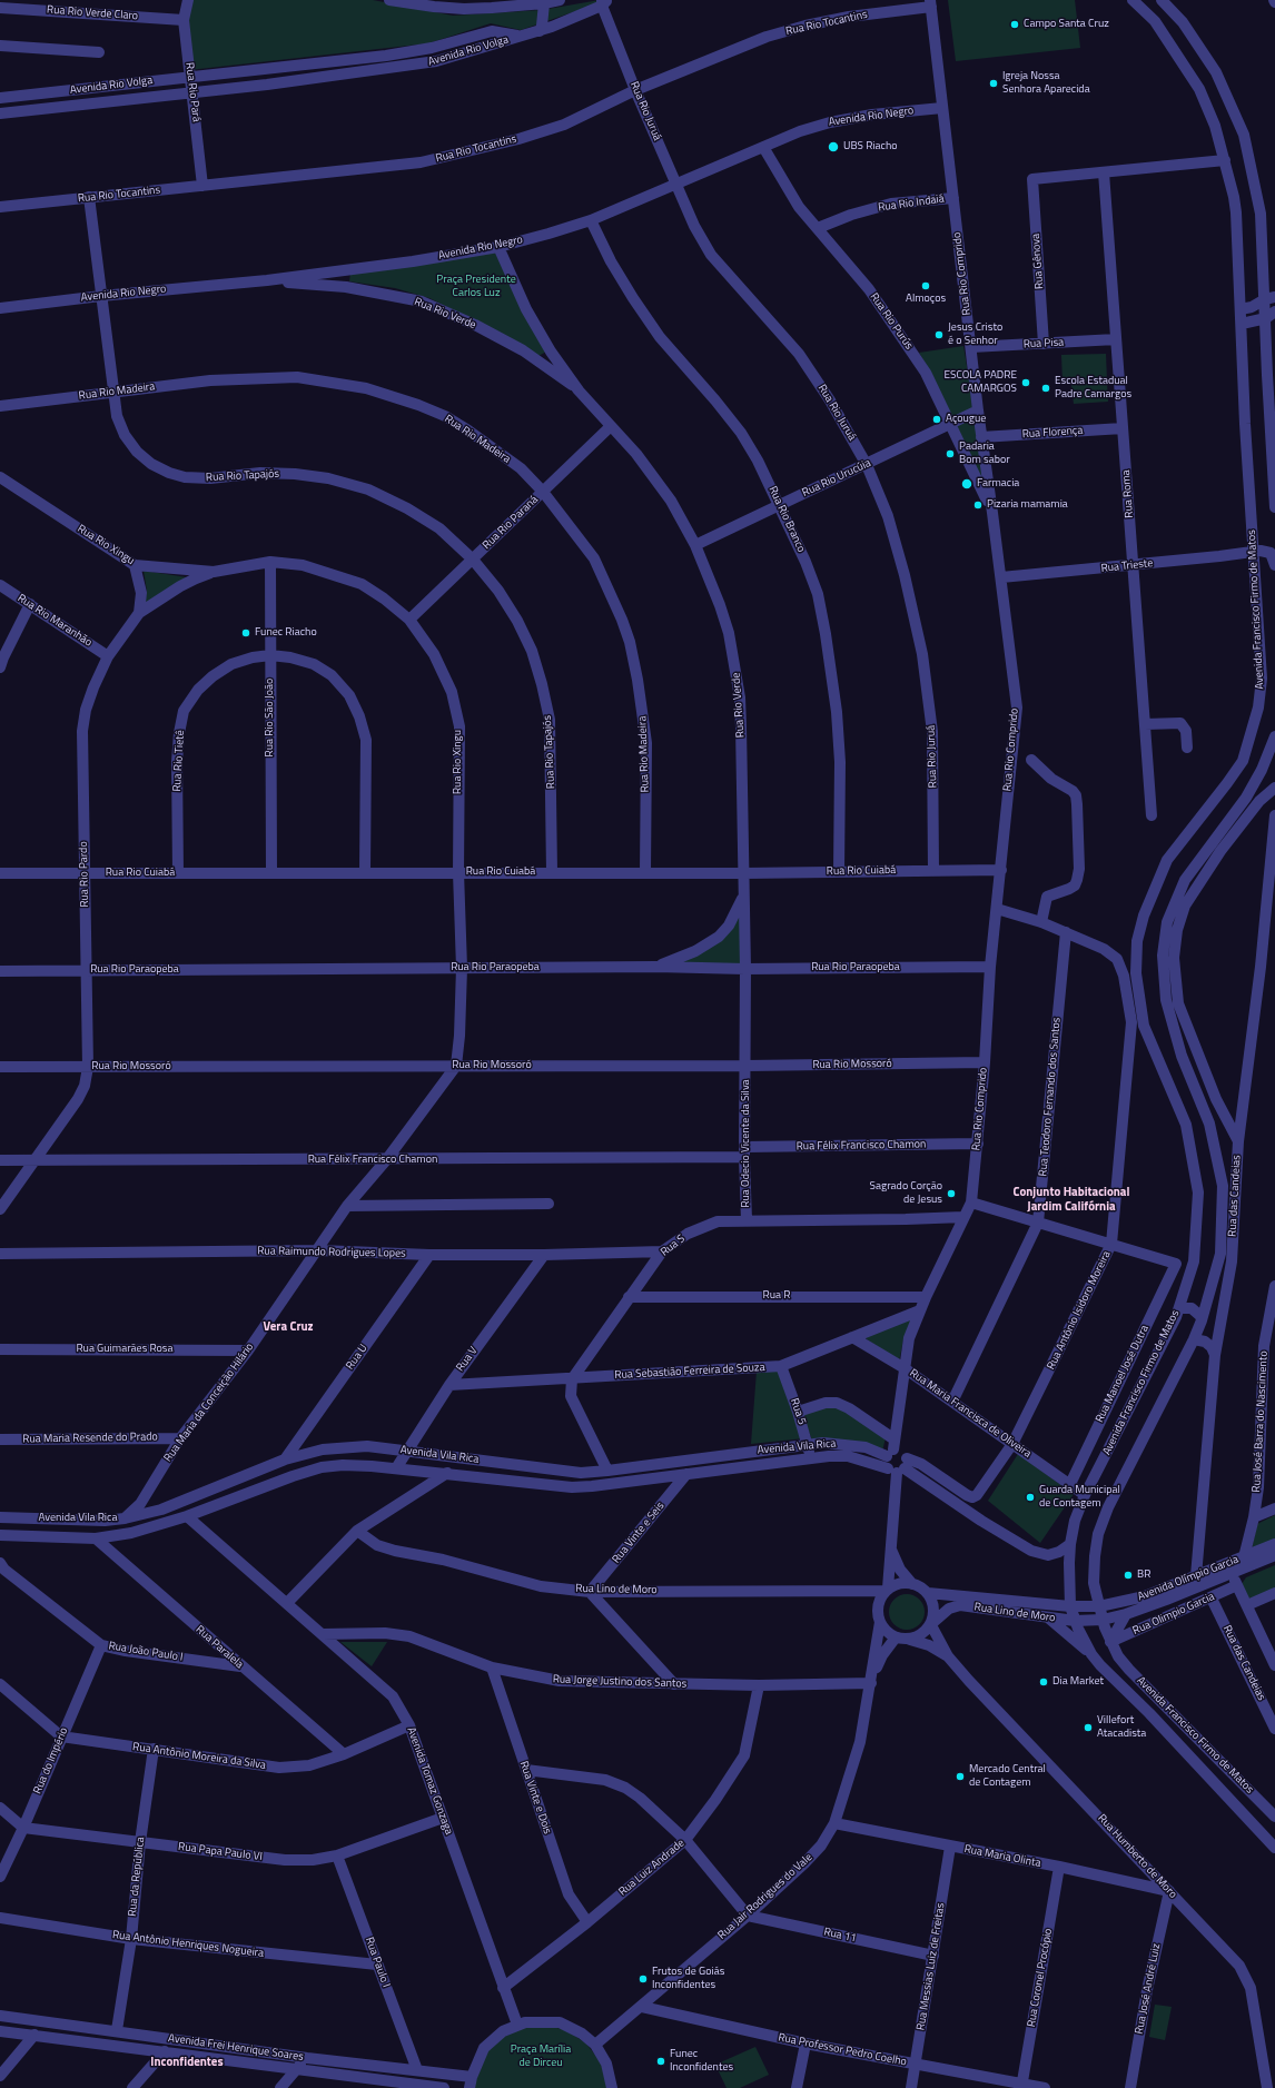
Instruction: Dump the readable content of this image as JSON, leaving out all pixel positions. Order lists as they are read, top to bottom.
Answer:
{
  "streets": {
    "street": [
      "Rua Rio Verde Claro",
      "Rua Rio Tocantins",
      "Avenida Rio Volga",
      "Rua Rio Pará",
      "Rua Rio Juruá",
      "Avenida Rio Negro",
      "Rua Rio Indaiá",
      "Rua Gênova",
      "Rua Rio Comprido",
      "Rua Rio Verde",
      "Rua Rio Purús",
      "Rua Pisa",
      "Rua Rio Madeira",
      "Rua Florença",
      "Rua Rio Tapajós",
      "Rua Rio Urucúia",
      "Rua Roma",
      "Rua Rio Branco",
      "Rua Rio Paraná",
      "Rua Rio Xingu",
      "Rua Trieste",
      "Avenida Francisco Firmo de Matos",
      "Rua Rio Maranhão",
      "Rua Rio São João",
      "Rua Rio Tietê",
      "Rua Rio Cuiabá",
      "Rua Rio Pardo",
      "Rua Rio Paraopeba",
      "Rua Rio Mossoró",
      "Rua Teodoro Fernando dos Santos",
      "Rua Odecio Vicente da Silva",
      "Rua Félix Francisco Chamon",
      "Rua das Candeias",
      "Rua S",
      "Rua Raimundo Rodrigues Lopes",
      "Rua R",
      "Rua Antônio Isidoro Moreira",
      "Rua Guimarães Rosa",
      "Rua U",
      "Rua V",
      "Rua Sebastião Ferreira de Souza",
      "Rua Manoel José Dutra",
      "Rua Maria da Conceição Hilário",
      "Rua 5",
      "Rua Maria Francisca de Oliveira",
      "Rua José Barra do Nascimento",
      "Rua Maria Resende do Prado",
      "Avenida Vila Rica",
      "Rua Vinte e Seis",
      "Avenida Olímpio Garcia",
      "Rua Lino de Moro",
      "Rua Olimpio Garcia",
      "Rua Paralela",
      "Rua João Paulo I",
      "Rua Jorge Justino dos Santos",
      "Rua Antônio Moreira da Silva",
      "Rua do Império",
      "Avenida Tomaz Gonzaga",
      "Rua Vinte e Dois",
      "Rua Papa Paulo VI",
      "Rua Maria Olinta",
      "Rua Humberto de Moro",
      "Rua Luiz Andrade",
      "Rua da República",
      "Rua Jair Rodrigues do Vale",
      "Rua 11",
      "Rua Antônio Henriques Nogueira",
      "Rua Paulo I",
      "Rua Messias Luiz de Freitas",
      "Rua Coronel Procópio",
      "Rua José André Luiz",
      "Avenida Frei Henrique Soares",
      "Rua Professor Pedro Coelho"
    ]
  },
  "crossings": [
    ["Rua Rio Verde Claro", "Rua Rio Pará"],
    ["Rua Rio Tocantins", "Rua Rio Pará"],
    ["Rua Rio Tocantins", "Rua Rio Juruá"],
    ["Rua Rio Tocantins", "Rua Rio Comprido"],
    ["Rua Rio Tocantins", "Rua Rio Tapajós"],
    ["Avenida Rio Volga", "Rua Rio Pará"],
    ["Rua Rio Juruá", "Avenida Rio Negro"],
    ["Rua Rio Juruá", "Rua Rio Urucúia"],
    ["Rua Rio Juruá", "Rua Rio Cuiabá"],
    ["Avenida Rio Negro", "Rua Rio Comprido"],
    ["Avenida Rio Negro", "Rua Rio Verde"],
    ["Avenida Rio Negro", "Rua Rio Purús"],
    ["Avenida Rio Negro", "Rua Rio Tapajós"],
    ["Avenida Rio Negro", "Rua Rio Branco"],
    ["Rua Rio Indaiá", "Rua Rio Comprido"],
    ["Rua Rio Indaiá", "Rua Rio Purús"],
    ["Rua Gênova", "Rua Pisa"],
    ["Rua Gênova", "Rua Roma"],
    ["Rua Rio Comprido", "Rua Rio Purús"],
    ["Rua Rio Comprido", "Rua Pisa"],
    ["Rua Rio Comprido", "Rua Florença"],
    ["Rua Rio Comprido", "Rua Rio Urucúia"],
    ["Rua Rio Comprido", "Rua Trieste"],
    ["Rua Rio Comprido", "Rua Rio Cuiabá"],
    ["Rua Rio Comprido", "Rua Rio Paraopeba"],
    ["Rua Rio Comprido", "Rua Rio Mossoró"],
    ["Rua Rio Comprido", "Rua Félix Francisco Chamon"],
    ["Rua Rio Comprido", "Rua S"],
    ["Rua Rio Comprido", "Rua R"],
    ["Rua Rio Comprido", "Rua Antônio Isidoro Moreira"],
    ["Rua Rio Comprido", "Rua Sebastião Ferreira de Souza"],
    ["Rua Rio Comprido", "Rua Maria Francisca de Oliveira"],
    ["Rua Rio Comprido", "Avenida Vila Rica"],
    ["Rua Rio Comprido", "Rua Lino de Moro"],
    ["Rua Rio Comprido", "Rua Humberto de Moro"],
    ["Rua Rio Comprido", "Rua Jair Rodrigues do Vale"],
    ["Rua Rio Verde", "Rua Rio Urucúia"],
    ["Rua Rio Verde", "Rua Rio Paraná"],
    ["Rua Rio Verde", "Rua Rio Cuiabá"],
    ["Rua Rio Verde", "Rua Rio Paraopeba"],
    ["Rua Rio Verde", "Rua Rio Mossoró"],
    ["Rua Rio Verde", "Rua Odecio Vicente da Silva"],
    ["Rua Rio Purús", "Rua Rio Urucúia"],
    ["Rua Pisa", "Rua Roma"],
    ["Rua Rio Madeira", "Rua Rio Tapajós"],
    ["Rua Rio Madeira", "Rua Rio Paraná"],
    ["Rua Rio Madeira", "Rua Rio Cuiabá"],
    ["Rua Florença", "Rua Roma"],
    ["Rua Rio Tapajós", "Rua Rio Paraná"],
    ["Rua Rio Tapajós", "Rua Rio Cuiabá"],
    ["Rua Rio Urucúia", "Rua Rio Branco"],
    ["Rua Roma", "Rua Trieste"],
    ["Rua Rio Branco", "Rua Rio Cuiabá"],
    ["Rua Rio Paraná", "Rua Rio Xingu"],
    ["Rua Rio Xingu", "Rua Rio São João"],
    ["Rua Rio Xingu", "Rua Rio Cuiabá"],
    ["Rua Rio Xingu", "Rua Rio Pardo"],
    ["Rua Rio Xingu", "Rua Rio Paraopeba"],
    ["Rua Trieste", "Avenida Francisco Firmo de Matos"],
    ["Avenida Francisco Firmo de Matos", "Rua Maria Francisca de Oliveira"],
    ["Avenida Francisco Firmo de Matos", "Avenida Vila Rica"],
    ["Avenida Francisco Firmo de Matos", "Avenida Olímpio Garcia"],
    ["Avenida Francisco Firmo de Matos", "Rua Lino de Moro"],
    ["Avenida Francisco Firmo de Matos", "Rua Olimpio Garcia"],
    ["Rua Rio Maranhão", "Rua Rio Pardo"],
    ["Rua Rio São João", "Rua Rio Tietê"],
    ["Rua Rio São João", "Rua Rio Cuiabá"],
    ["Rua Rio Tietê", "Rua Rio Cuiabá"],
    ["Rua Rio Cuiabá", "Rua Rio Pardo"],
    ["Rua Rio Pardo", "Rua Rio Paraopeba"],
    ["Rua Rio Pardo", "Rua Rio Mossoró"],
    ["Rua Rio Pardo", "Rua Félix Francisco Chamon"],
    ["Rua Rio Mossoró", "Rua Odecio Vicente da Silva"],
    ["Rua Rio Mossoró", "Rua Maria da Conceição Hilário"],
    ["Rua Teodoro Fernando dos Santos", "Rua Antônio Isidoro Moreira"],
    ["Rua Teodoro Fernando dos Santos", "Rua Maria Francisca de Oliveira"],
    ["Rua Odecio Vicente da Silva", "Rua Félix Francisco Chamon"],
    ["Rua Odecio Vicente da Silva", "Rua S"],
    ["Rua Félix Francisco Chamon", "Rua Maria da Conceição Hilário"],
    ["Rua das Candeias", "Avenida Olímpio Garcia"],
    ["Rua das Candeias", "Rua Olimpio Garcia"],
    ["Rua S", "Rua Raimundo Rodrigues Lopes"],
    ["Rua S", "Rua R"],
    ["Rua S", "Rua Sebastião Ferreira de Souza"],
    ["Rua Raimundo Rodrigues Lopes", "Rua U"],
    ["Rua Raimundo Rodrigues Lopes", "Rua V"],
    ["Rua Raimundo Rodrigues Lopes", "Rua Maria da Conceição Hilário"],
    ["Rua Antônio Isidoro Moreira", "Rua Manoel José Dutra"],
    ["Rua Antônio Isidoro Moreira", "Rua Maria Francisca de Oliveira"],
    ["Rua Antônio Isidoro Moreira", "Avenida Vila Rica"],
    ["Rua Guimarães Rosa", "Rua Maria da Conceição Hilário"],
    ["Rua U", "Avenida Vila Rica"],
    ["Rua V", "Rua Sebastião Ferreira de Souza"],
    ["Rua V", "Avenida Vila Rica"],
    ["Rua Sebastião Ferreira de Souza", "Rua 5"],
    ["Rua Sebastião Ferreira de Souza", "Rua Maria Francisca de Oliveira"],
    ["Rua Manoel José Dutra", "Rua Maria Francisca de Oliveira"],
    ["Rua Maria da Conceição Hilário", "Rua Maria Resende do Prado"],
    ["Rua Maria da Conceição Hilário", "Avenida Vila Rica"],
    ["Rua 5", "Avenida Vila Rica"],
    ["Rua José Barra do Nascimento", "Avenida Olímpio Garcia"],
    ["Avenida Vila Rica", "Rua Vinte e Seis"],
    ["Avenida Vila Rica", "Rua Paralela"],
    ["Avenida Vila Rica", "Avenida Tomaz Gonzaga"],
    ["Rua Vinte e Seis", "Rua Lino de Moro"],
    ["Avenida Olímpio Garcia", "Rua Lino de Moro"],
    ["Rua Lino de Moro", "Rua Humberto de Moro"],
    ["Rua Lino de Moro", "Rua Jair Rodrigues do Vale"],
    ["Rua Paralela", "Rua João Paulo I"],
    ["Rua Paralela", "Rua Antônio Moreira da Silva"],
    ["Rua João Paulo I", "Rua do Império"],
    ["Rua Jorge Justino dos Santos", "Avenida Tomaz Gonzaga"],
    ["Rua Jorge Justino dos Santos", "Rua Vinte e Dois"],
    ["Rua Jorge Justino dos Santos", "Rua Luiz Andrade"],
    ["Rua Jorge Justino dos Santos", "Rua Jair Rodrigues do Vale"],
    ["Rua Antônio Moreira da Silva", "Rua do Império"],
    ["Rua Antônio Moreira da Silva", "Avenida Tomaz Gonzaga"],
    ["Rua Antônio Moreira da Silva", "Rua da República"],
    ["Rua do Império", "Rua Papa Paulo VI"],
    ["Avenida Tomaz Gonzaga", "Rua Papa Paulo VI"],
    ["Avenida Tomaz Gonzaga", "Rua Luiz Andrade"],
    ["Rua Vinte e Dois", "Rua Luiz Andrade"],
    ["Rua Papa Paulo VI", "Rua da República"],
    ["Rua Papa Paulo VI", "Rua Paulo I"],
    ["Rua Maria Olinta", "Rua Humberto de Moro"],
    ["Rua Maria Olinta", "Rua Jair Rodrigues do Vale"],
    ["Rua Maria Olinta", "Rua Messias Luiz de Freitas"],
    ["Rua Maria Olinta", "Rua Coronel Procópio"],
    ["Rua Maria Olinta", "Rua José André Luiz"],
    ["Rua Humberto de Moro", "Rua Jair Rodrigues do Vale"],
    ["Rua Humberto de Moro", "Rua José André Luiz"],
    ["Rua da República", "Rua Antônio Henriques Nogueira"],
    ["Rua da República", "Avenida Frei Henrique Soares"],
    ["Rua Jair Rodrigues do Vale", "Rua 11"],
    ["Rua Jair Rodrigues do Vale", "Rua Professor Pedro Coelho"],
    ["Rua 11", "Rua Messias Luiz de Freitas"],
    ["Rua Antônio Henriques Nogueira", "Rua Paulo I"],
    ["Rua Paulo I", "Avenida Frei Henrique Soares"],
    ["Rua Messias Luiz de Freitas", "Rua Professor Pedro Coelho"],
    ["Rua Coronel Procópio", "Rua Professor Pedro Coelho"]
  ],
  "districts": ["Conjunto Habitacional Jardim Califórnia", "Vera Cruz", "Inconfidentes"],
  "parks": ["Praça Presidente Carlos Luz", "Praça Marília de Dirceu"],
  "places": [
    "Campo Santa Cruz",
    "Igreja Nossa Senhora Aparecida",
    "UBS Riacho",
    "Almoços",
    "Jesus Cristo é o Senhor",
    "ESCOLA PADRE CAMARGOS",
    "Escola Estadual Padre Camargos",
    "Açougue",
    "Padaria Bom sabor",
    "Farmacia",
    "Pizaria mamamia",
    "Funec Riacho",
    "Sagrado Corção de Jesus",
    "Guarda Municipal de Contagem",
    "BR",
    "Dia Market",
    "Villefort Atacadista",
    "Mercado Central de Contagem",
    "Frutos de Goiás Inconfidentes",
    "Funec Inconfidentes"
  ]
}
